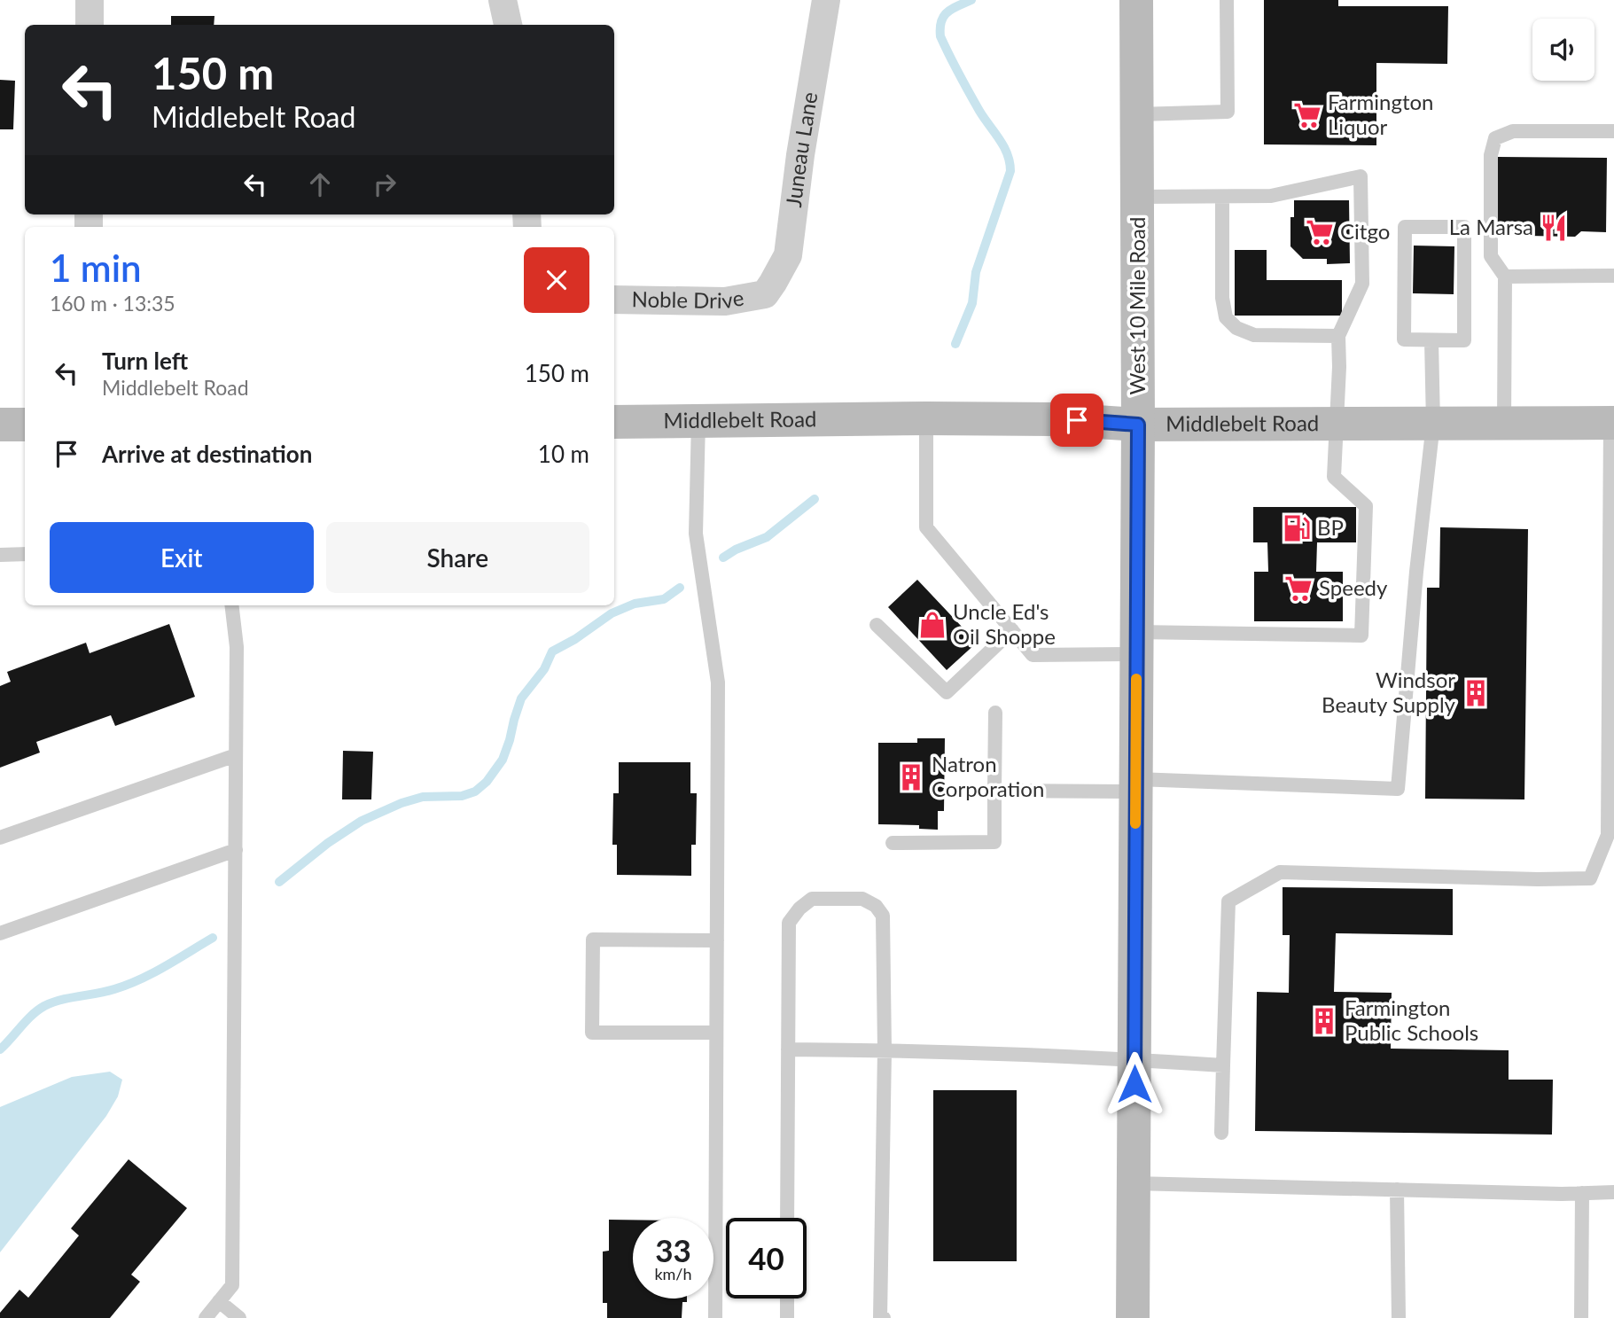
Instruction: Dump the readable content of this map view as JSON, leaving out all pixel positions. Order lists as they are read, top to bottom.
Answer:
{
  "streets": {
    "street": [
      "Juneau Lane",
      "Noble Drive",
      "West 10 Mile Road",
      "Middlebelt Road"
    ]
  },
  "crossings": [
    ["Juneau Lane", "Noble Drive"],
    ["West 10 Mile Road", "Middlebelt Road"]
  ],
  "places": {
    "supermarket": ["Farmington Liquor", "Citgo", "Speedy"],
    "restaurant": ["La Marsa"],
    "fuel station": ["BP"],
    "shop": ["Uncle Ed's Oil Shoppe"],
    "building": ["Windsor Beauty Supply", "Natron Corporation", "Farmington Public Schools"]
  },
  "page": {
    "turn": ["150 m", "Middlebelt Road"],
    "heading": ["1 min", "160 m · 13:35"],
    "list": [
      {
        "name": "Turn left",
        "note": "Middlebelt Road",
        "value": "150 m"
      },
      {
        "name": "Arrive at destination",
        "value": "10 m"
      }
    ],
    "buttons": ["Exit", "Share"],
    "speed": "33 km/h",
    "limit": "40"
  }
}
